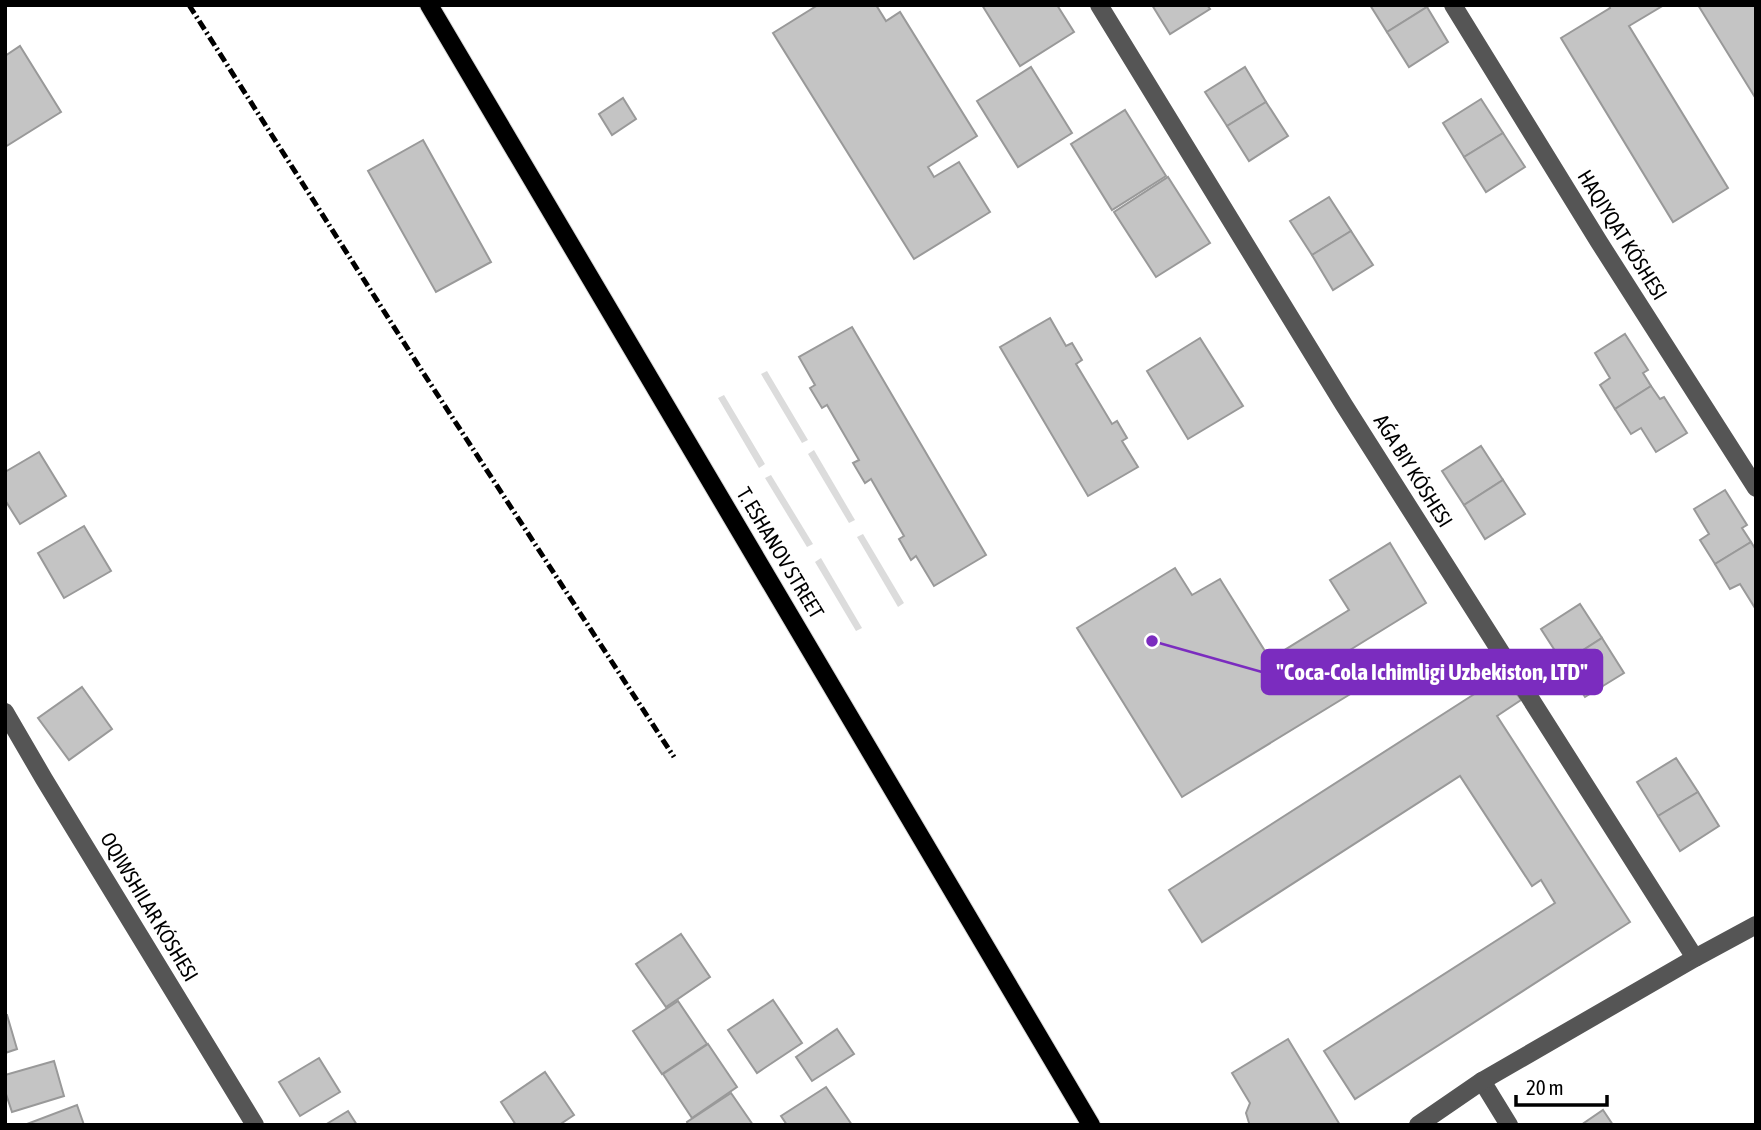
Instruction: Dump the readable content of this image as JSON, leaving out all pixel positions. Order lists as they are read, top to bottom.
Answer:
{
  "streets": {
    "main road": ["T. ESHANOV STREET"],
    "street": ["AǴA BIY KÓSHESI"]
  },
  "places": ["\"Coca-Cola Ichimligi Uzbekiston, LTD\""],
  "scale_bar": "20 m"
}
